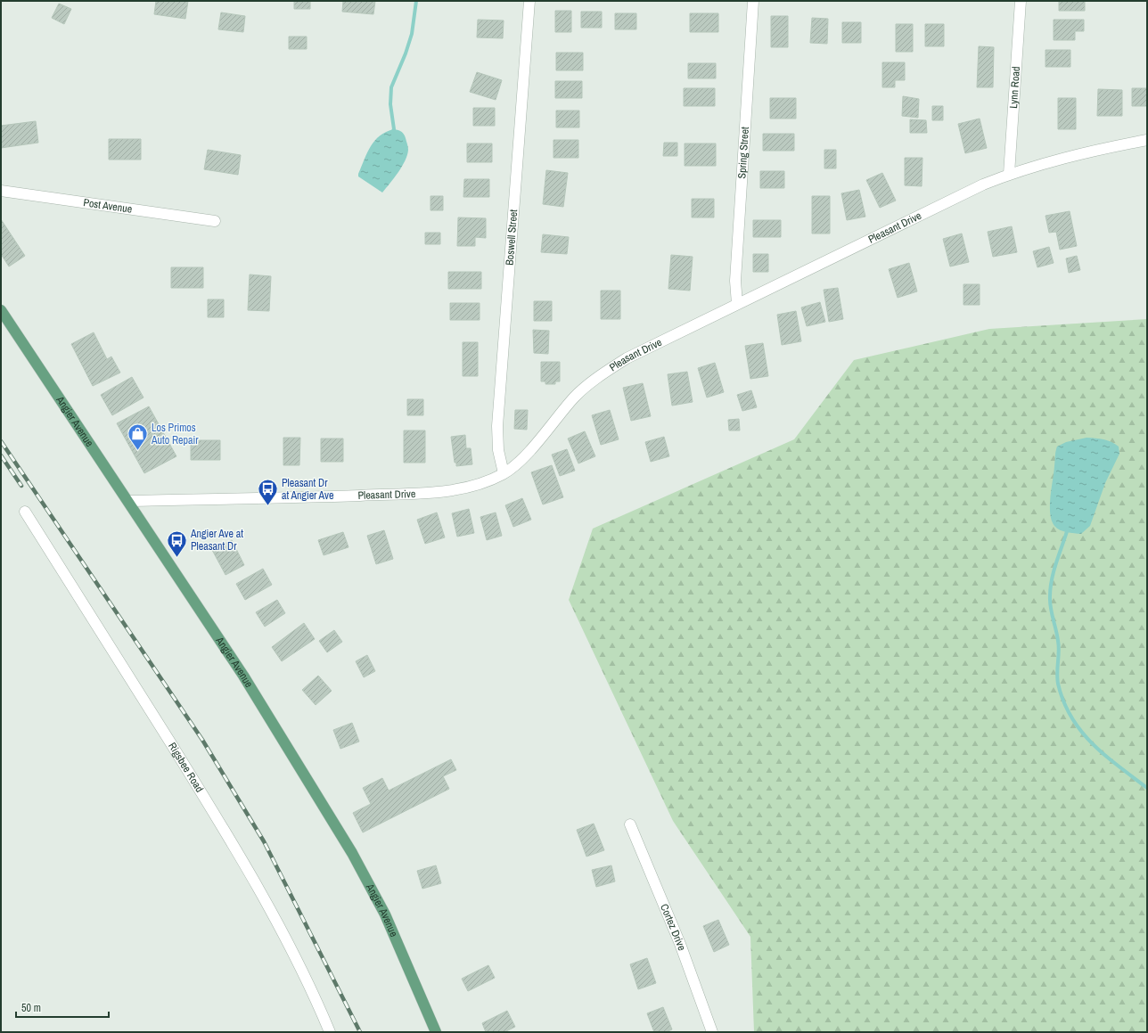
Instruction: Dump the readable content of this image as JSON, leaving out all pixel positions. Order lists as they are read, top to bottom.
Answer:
{
  "streets": {
    "main road": ["Angier Avenue"],
    "street": [
      "Lynn Road",
      "Spring Street",
      "Post Avenue",
      "Pleasant Drive",
      "Boswell Street",
      "Rigsbee Road",
      "Cortez Drive"
    ]
  },
  "crossings": [
    ["Lynn Road", "Pleasant Drive"],
    ["Spring Street", "Pleasant Drive"],
    ["Pleasant Drive", "Boswell Street"],
    ["Pleasant Drive", "Angier Avenue"]
  ],
  "places": {
    "shop": ["Los Primos Auto Repair"],
    "bus stop": ["Pleasant Dr at Angier Ave", "Angier Ave at Pleasant Dr"]
  },
  "scale_bar": "50 m"
}
